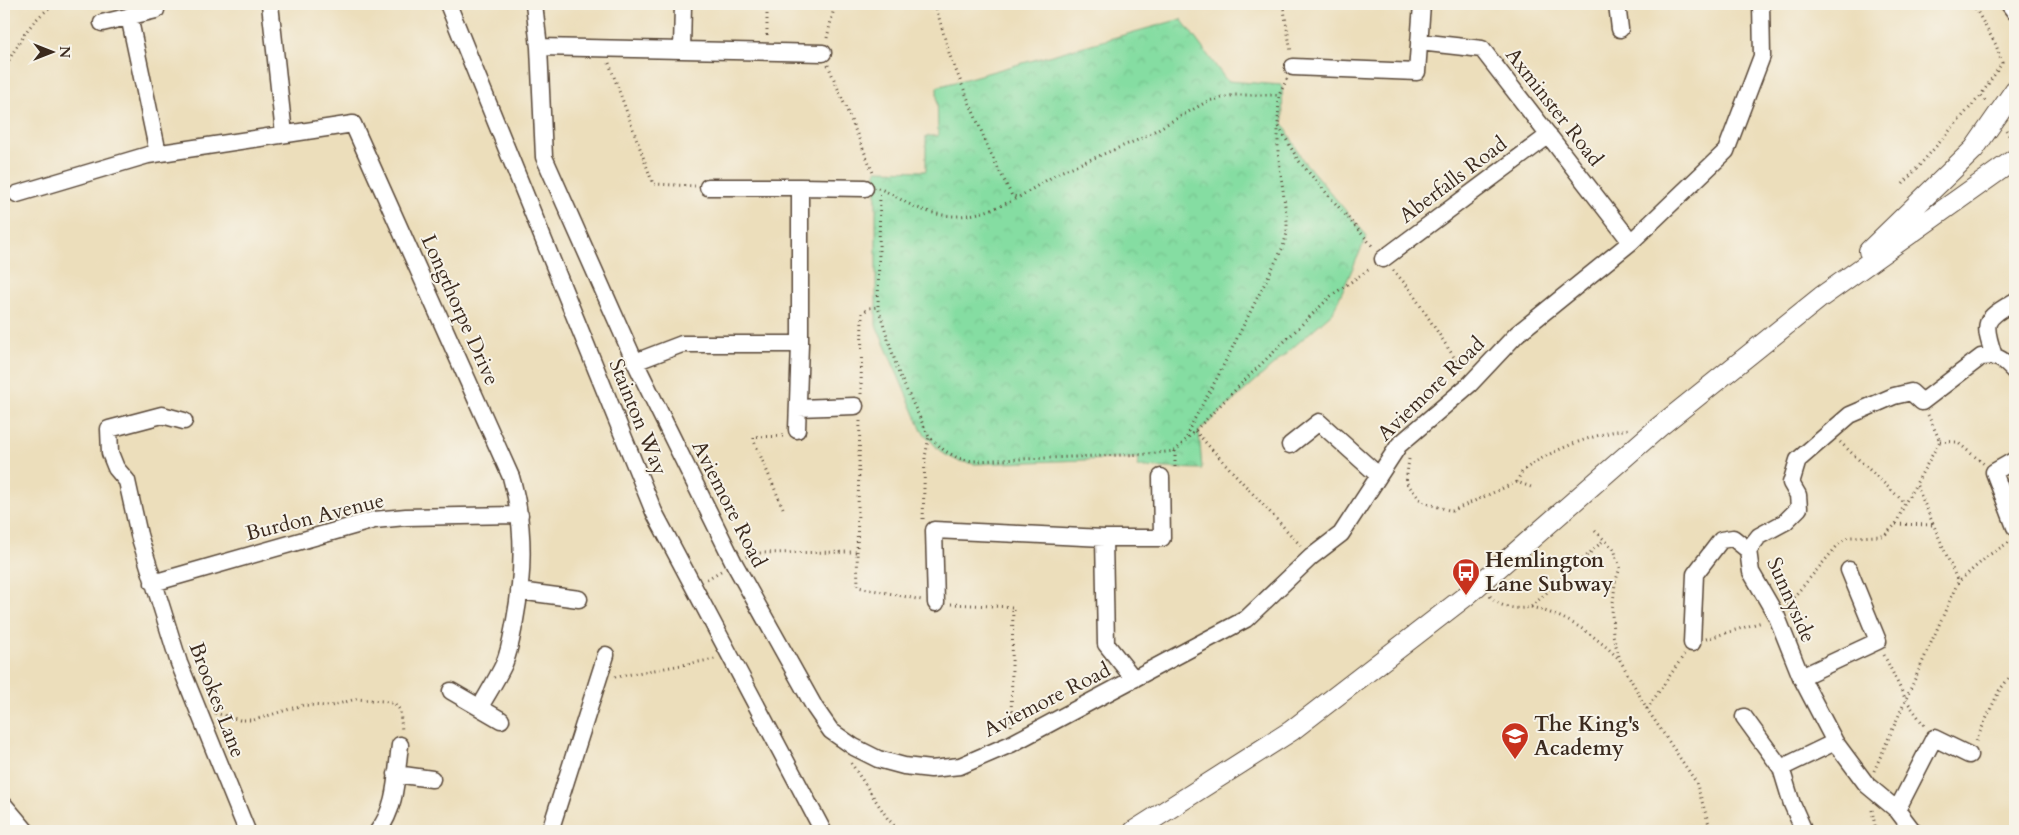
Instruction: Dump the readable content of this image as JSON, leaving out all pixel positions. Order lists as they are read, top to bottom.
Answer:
{
  "streets": {
    "street": [
      "Axminster Road",
      "Aberfalls Road",
      "Longthorpe Drive",
      "Aviemore Road",
      "Stainton Way",
      "Burdon Avenue",
      "Sunnyside",
      "Brookes Lane"
    ]
  },
  "crossings": [
    ["Axminster Road", "Aberfalls Road"],
    ["Axminster Road", "Aviemore Road"],
    ["Longthorpe Drive", "Burdon Avenue"],
    ["Burdon Avenue", "Brookes Lane"]
  ],
  "places": {
    "bus stop": ["Hemlington Lane Subway"],
    "school or university": ["The King's Academy"]
  },
  "north": "right"
}
